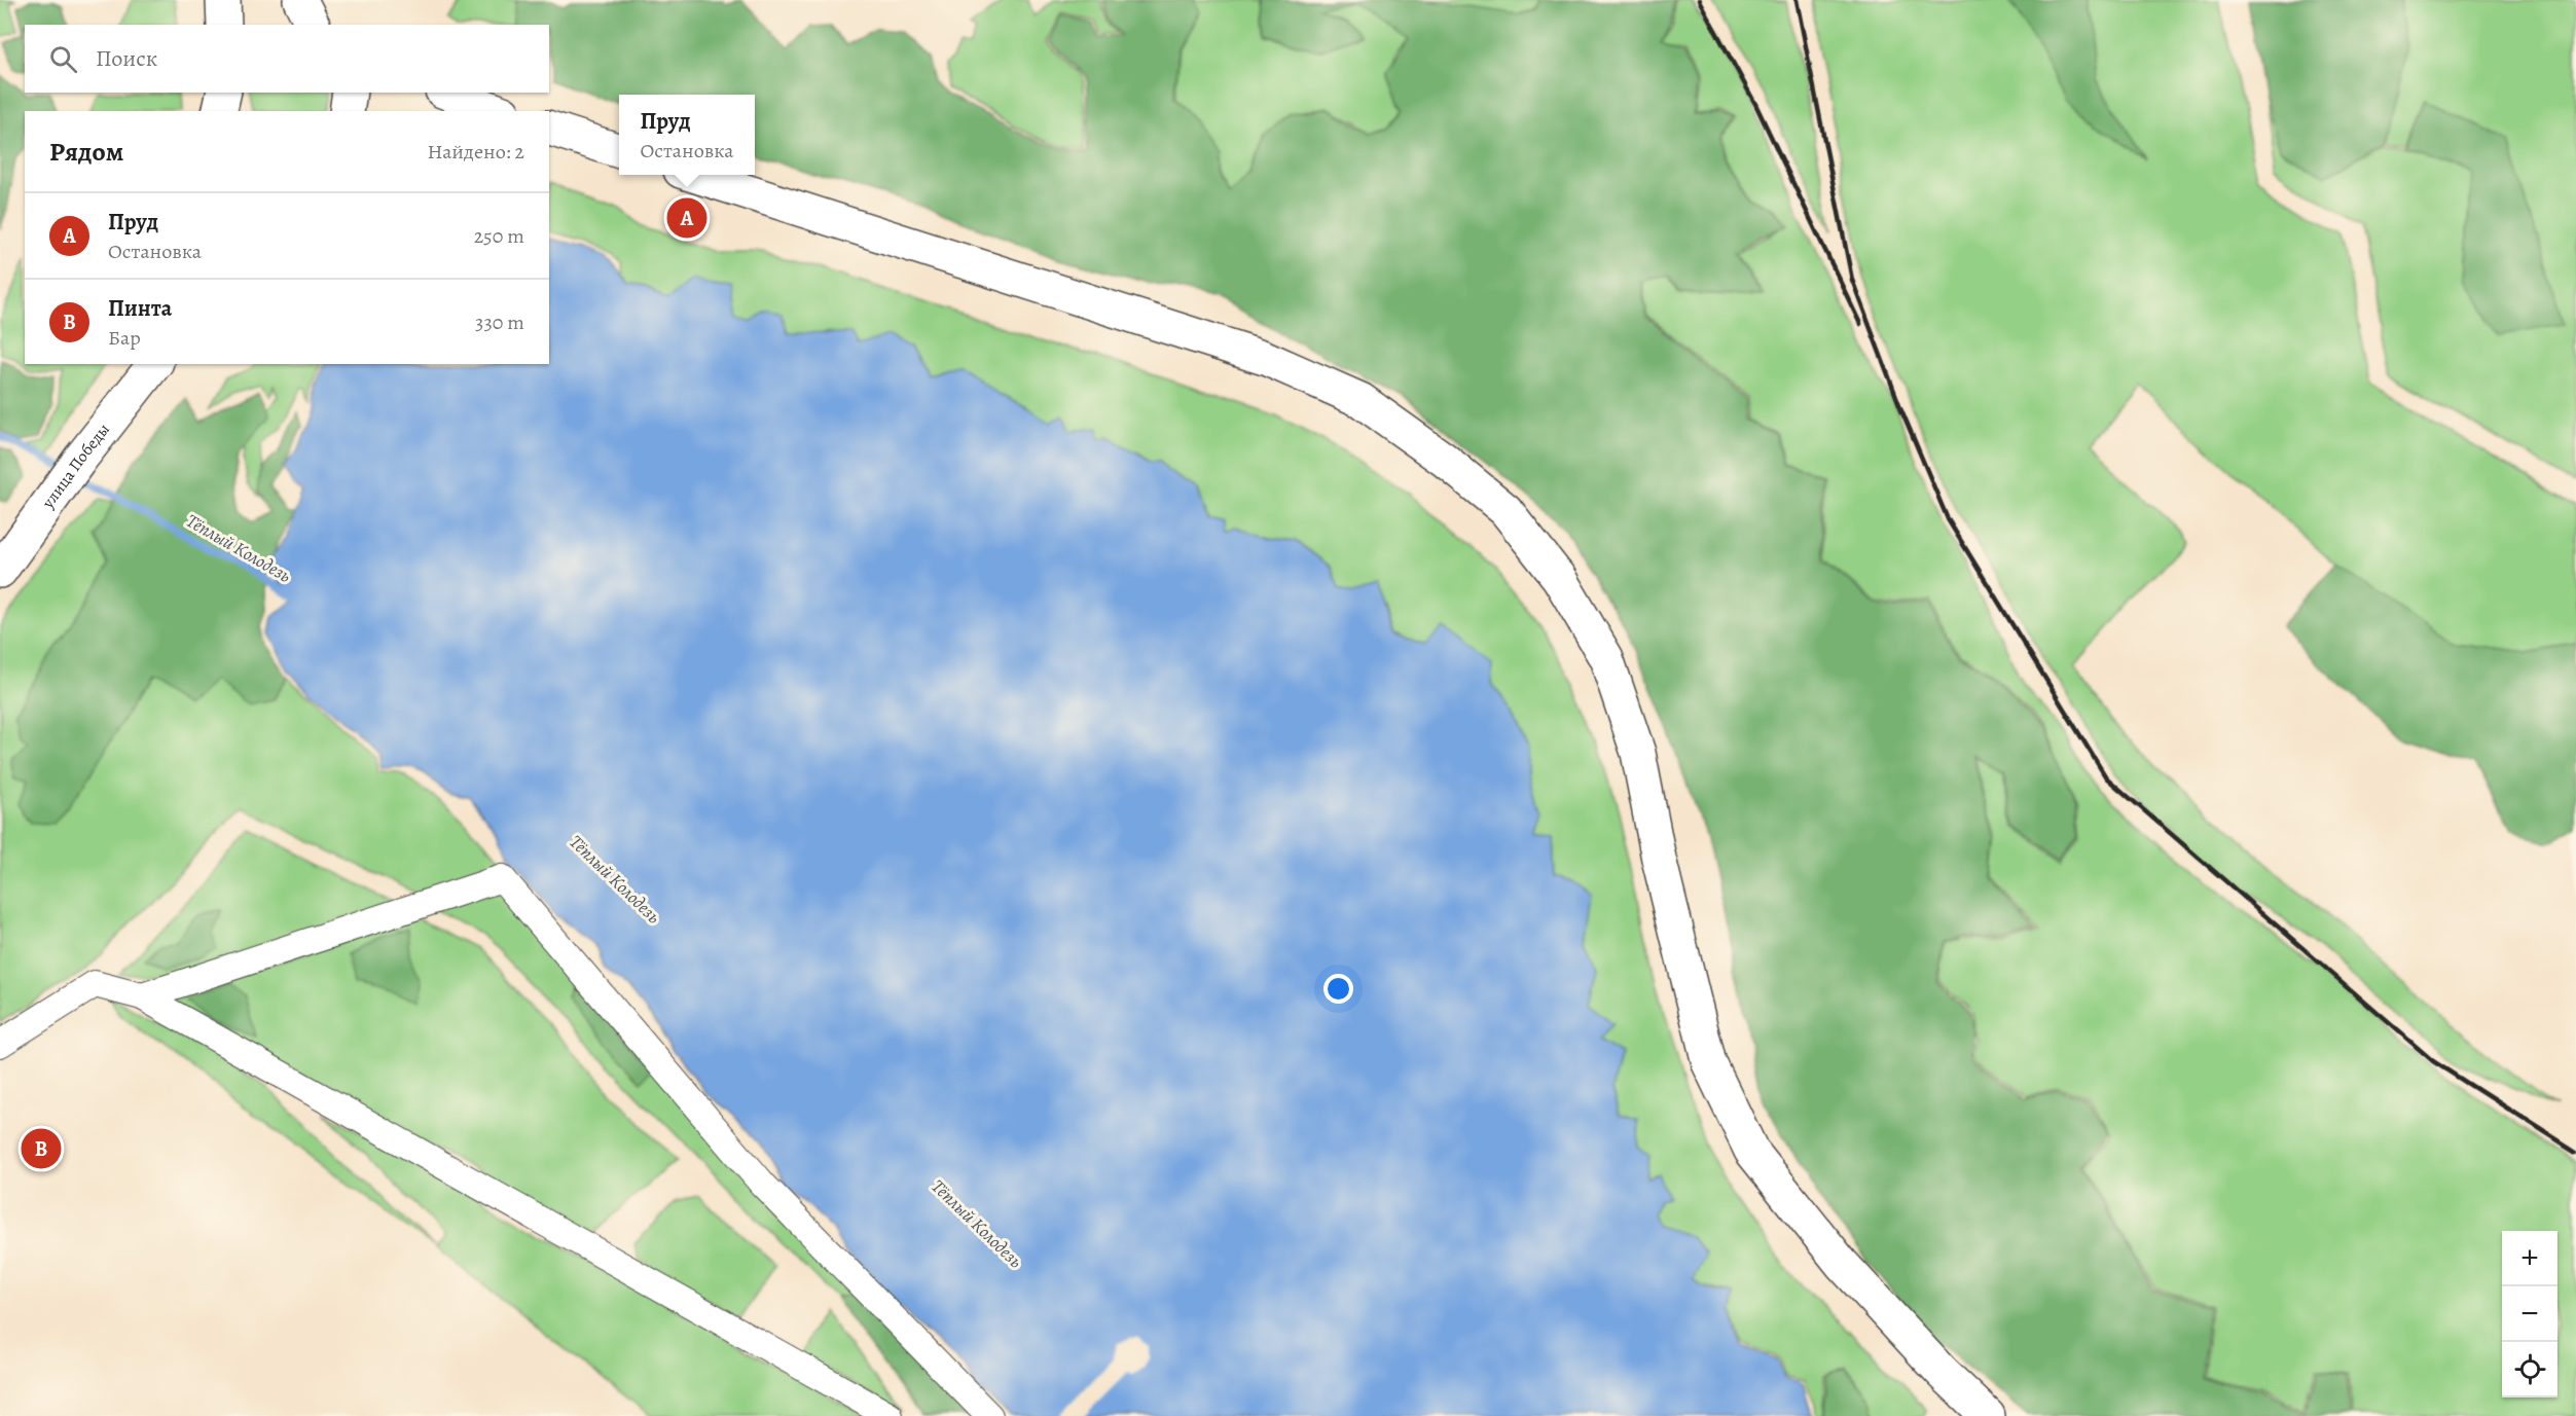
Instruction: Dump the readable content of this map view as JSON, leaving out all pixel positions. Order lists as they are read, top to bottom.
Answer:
{
  "streets": {
    "main road": ["улица Победы"]
  },
  "water": ["Тёплый Колодезь"],
  "page": {
    "search": "Поиск",
    "popup": ["Пруд", "Остановка"],
    "heading": ["Рядом", "Найдено: 2"],
    "list": [
      {
        "mark": "A",
        "name": "Пруд",
        "note": "Остановка",
        "value": "250 m"
      },
      {
        "mark": "B",
        "name": "Пинта",
        "note": "Бар",
        "value": "330 m"
      }
    ],
    "pins": ["A", "B"],
    "map_buttons": ["+", "−"]
  }
}
